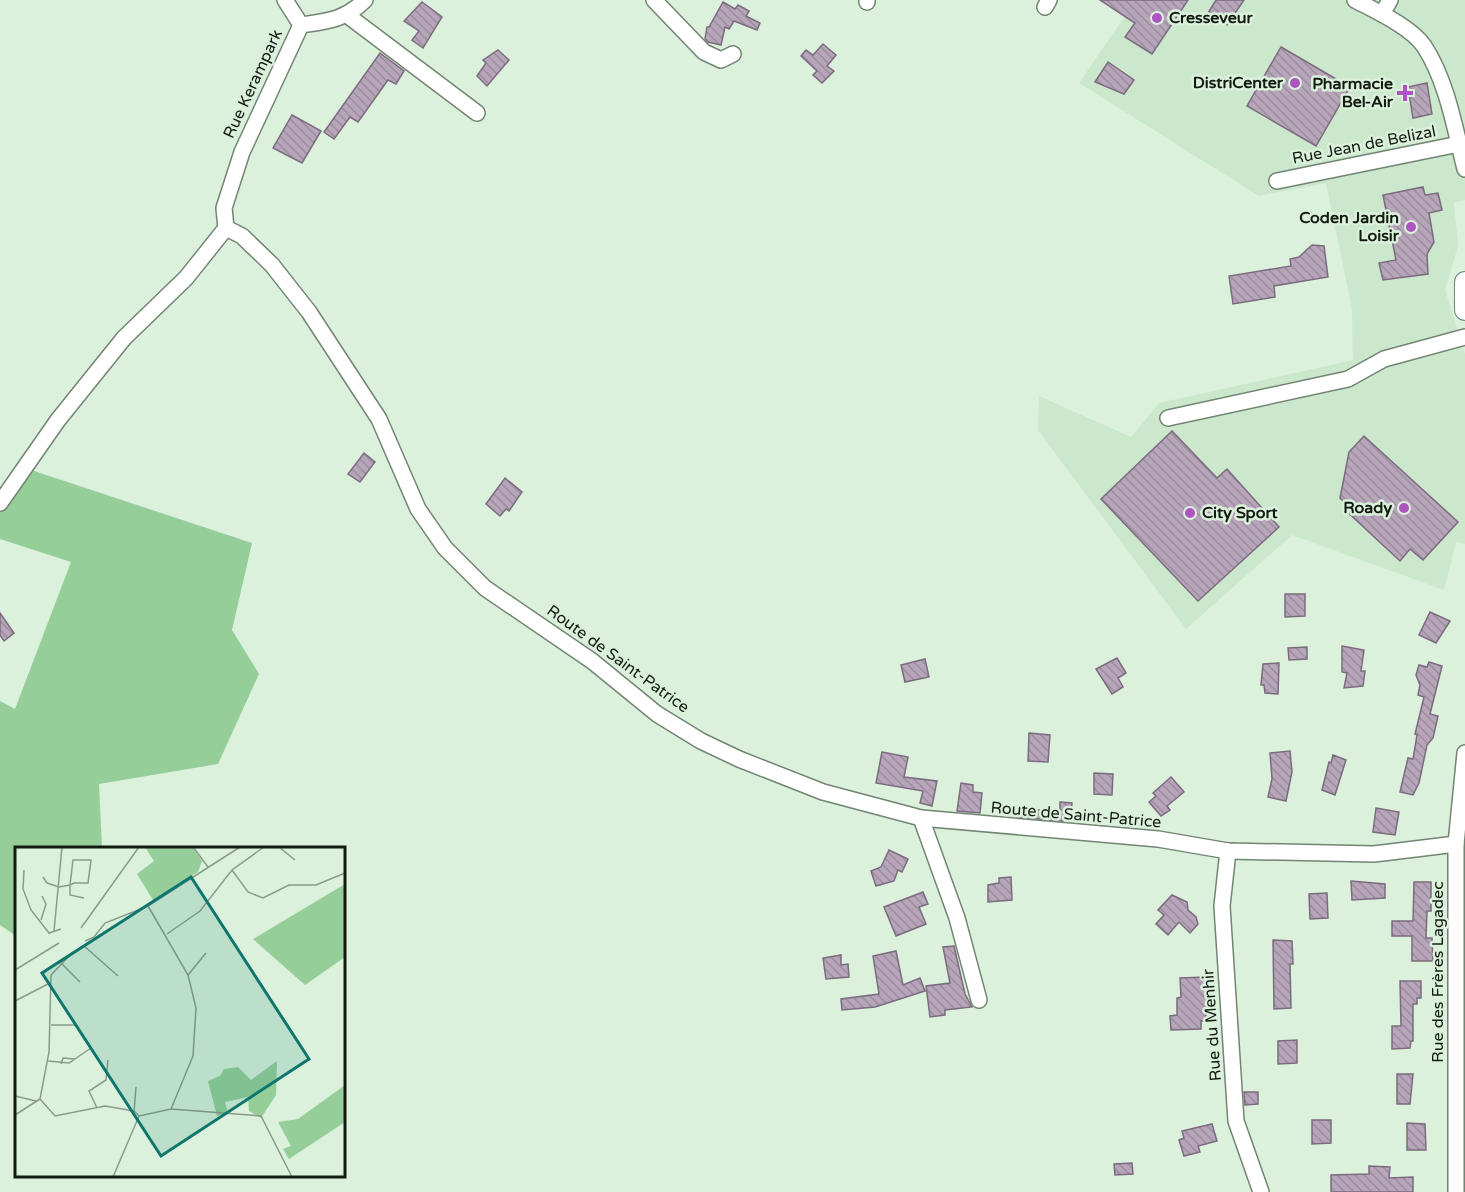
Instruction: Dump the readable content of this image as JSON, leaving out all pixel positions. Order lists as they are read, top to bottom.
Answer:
{
  "streets": {
    "street": [
      "Rue Kerampark",
      "Rue Jean de Belizal",
      "Route de Saint-Patrice",
      "Rue des Frères Lagadec",
      "Rue du Menhir"
    ]
  },
  "crossings": [
    ["Rue Kerampark", "Route de Saint-Patrice"],
    ["Route de Saint-Patrice", "Rue des Frères Lagadec"],
    ["Route de Saint-Patrice", "Rue du Menhir"]
  ],
  "places": {
    "other": [
      "Cresseveur",
      "DistriCenter",
      "Coden Jardin Loisir",
      "Roady",
      "City Sport"
    ],
    "health": ["Pharmacie Bel-Air"]
  }
}
